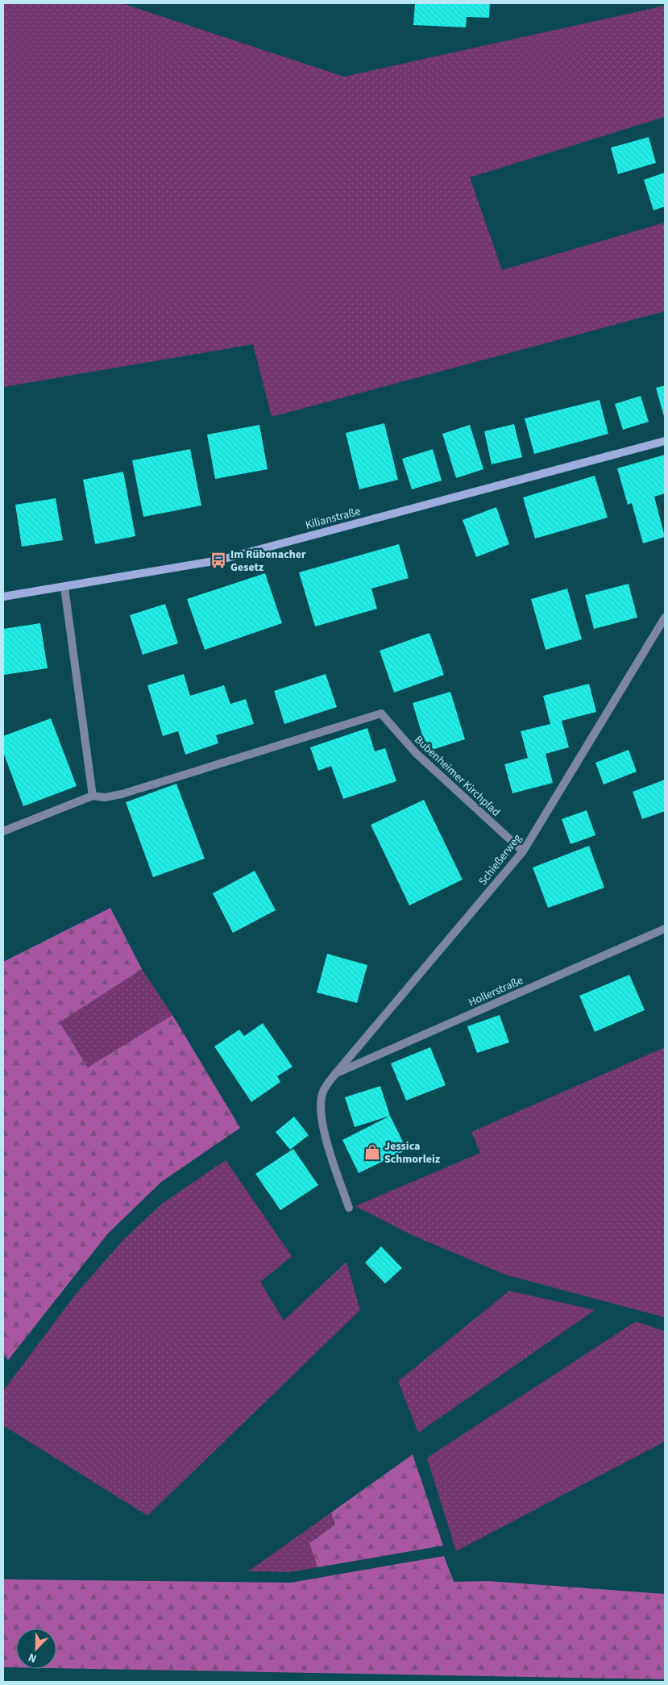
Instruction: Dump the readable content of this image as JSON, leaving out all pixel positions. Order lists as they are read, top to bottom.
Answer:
{
  "streets": {
    "street": [
      "Kilianstraße",
      "Bubenheimer Kirchpfad",
      "Schießerweg",
      "Hollerstraße"
    ]
  },
  "crossings": [
    ["Bubenheimer Kirchpfad", "Schießerweg"],
    ["Schießerweg", "Hollerstraße"]
  ],
  "places": {
    "bus stop": ["Im Rübenacher Gesetz"],
    "shop": ["Jessica Schmorleiz"]
  },
  "north": "bottom left"
}
